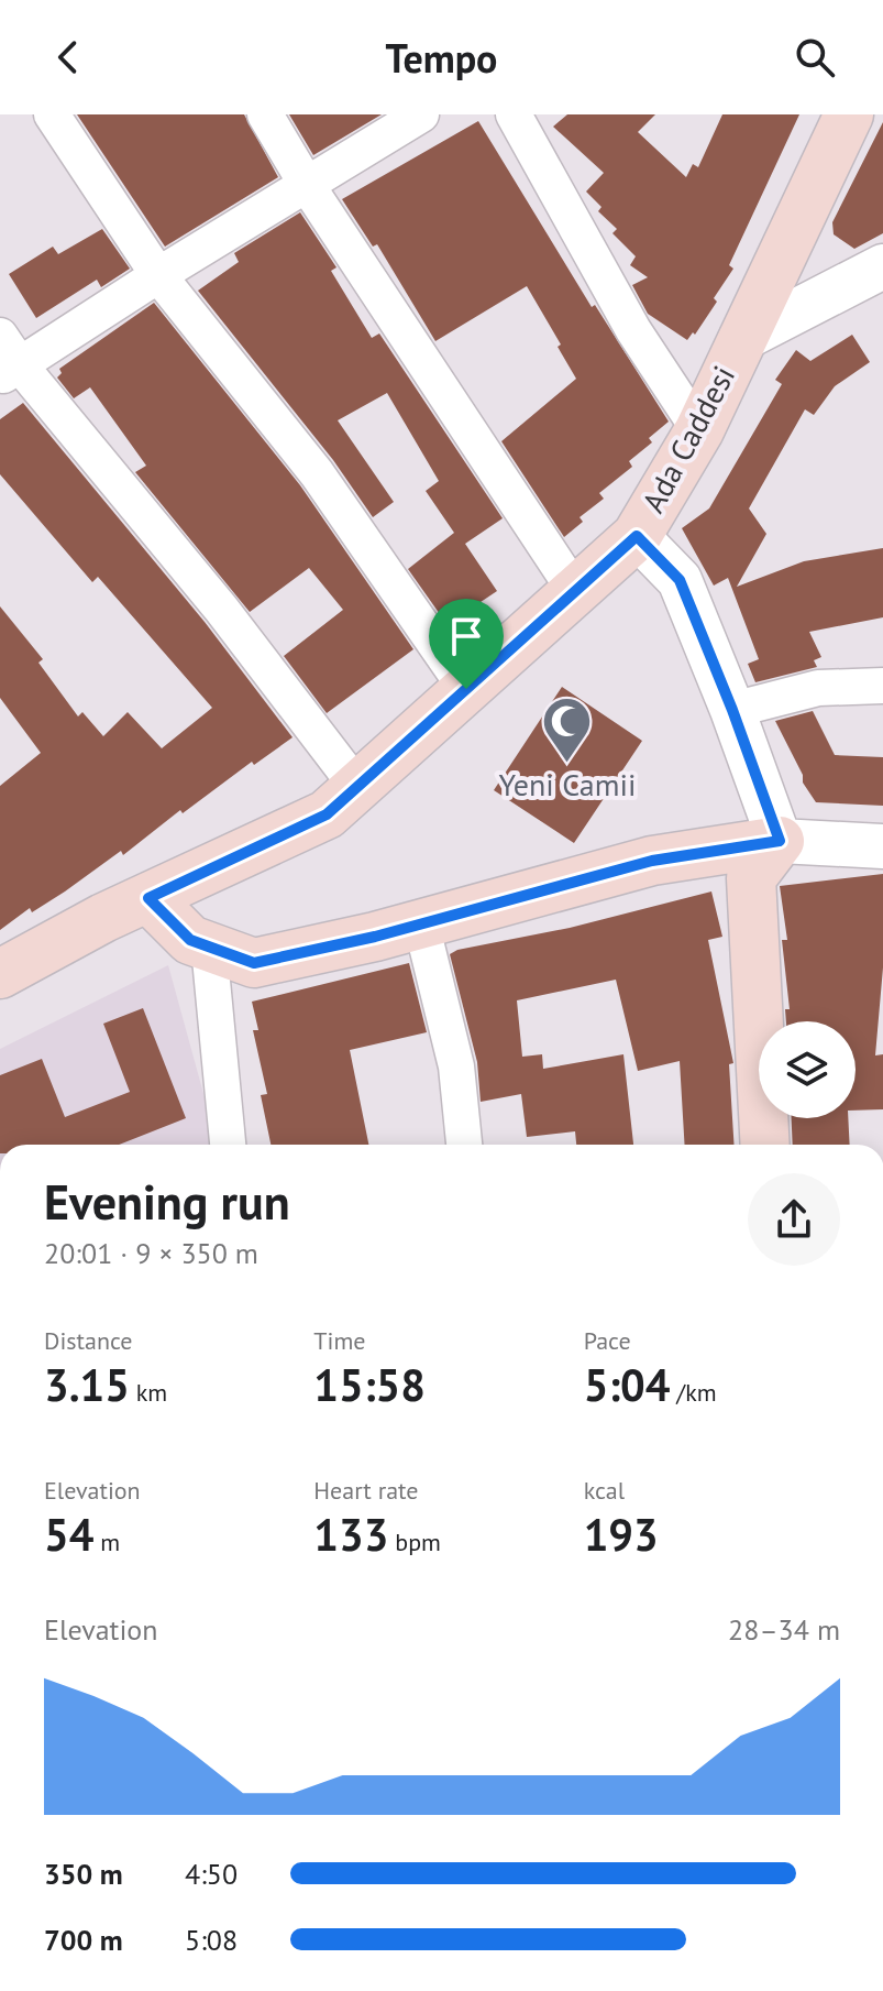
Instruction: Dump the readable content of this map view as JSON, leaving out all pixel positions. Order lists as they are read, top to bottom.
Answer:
{
  "streets": {
    "main road": ["Ada Caddesi"]
  },
  "places": {
    "mosque": ["Yeni Camii"]
  },
  "page": {
    "header": "Tempo",
    "heading": ["Evening run", "20:01 · 9 × 350 m"],
    "stats": [
      ["Distance", "3.15 km"],
      ["Time", "15:58"],
      ["Pace", "5:04 /km"],
      ["Elevation", "54 m"],
      ["Heart rate", "133 bpm"],
      ["kcal", "193"]
    ],
    "chart": ["Elevation", "28–34 m"],
    "list": [
      {
        "name": "350 m",
        "note": "4:50"
      },
      {
        "name": "700 m",
        "note": "5:08"
      }
    ]
  }
}
